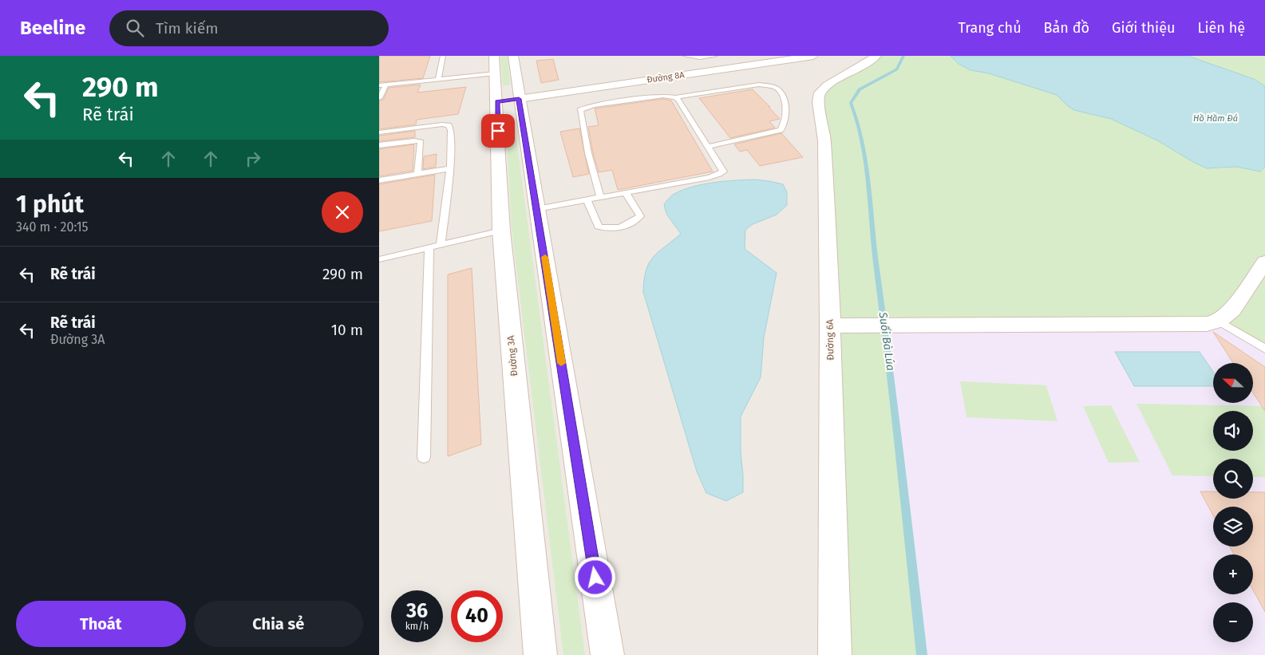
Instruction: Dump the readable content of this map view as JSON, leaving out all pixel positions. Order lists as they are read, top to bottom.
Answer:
{
  "streets": {
    "street": ["Đường 8A", "Đường 6A", "Đường 3A"]
  },
  "crossings": [
    ["Đường 8A", "Đường 3A"]
  ],
  "water": ["Hồ Hầm Đá", "Suối Bà Lúa"],
  "north": "left",
  "page": {
    "header": "Beeline",
    "search": "Tìm kiếm",
    "nav": [
      "Trang chủ",
      "Bản đồ",
      "Giới thiệu",
      "Liên hệ"
    ],
    "turn": ["290 m", "Rẽ trái"],
    "heading": ["1 phút", "340 m · 20:15"],
    "list": [
      {
        "name": "Rẽ trái",
        "value": "290 m"
      },
      {
        "name": "Rẽ trái",
        "note": "Đường 3A",
        "value": "10 m"
      }
    ],
    "map_buttons": ["+", "−"],
    "speed": "36 km/h",
    "limit": "40",
    "buttons": ["Thoát", "Chia sẻ"]
  }
}
